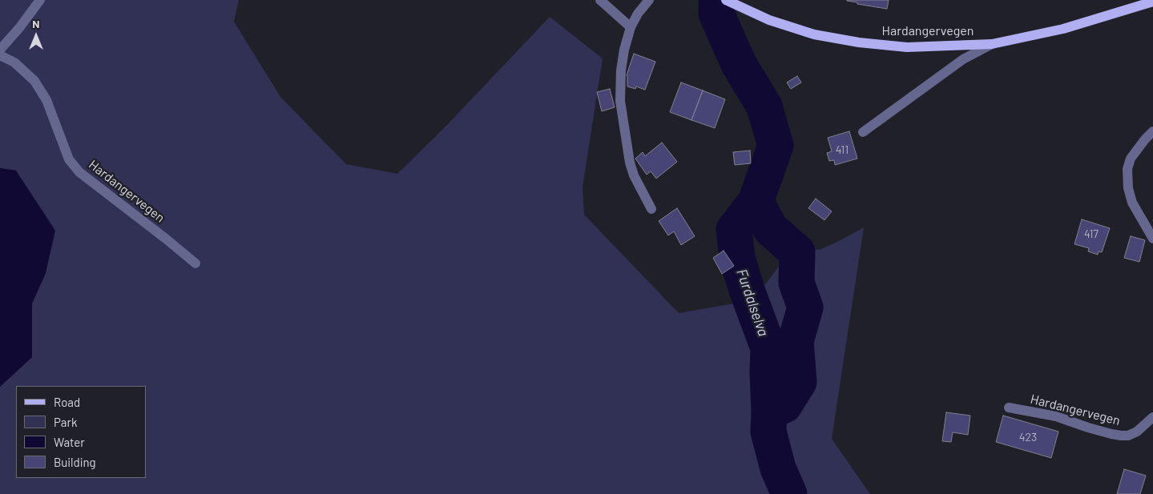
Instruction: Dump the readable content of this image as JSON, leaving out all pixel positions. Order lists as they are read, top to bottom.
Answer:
{
  "streets": {
    "main road": ["Hardangervegen"]
  },
  "water": ["Furdalselva"],
  "house_numbers": ["411", "417", "423"],
  "legend": [
    "Road",
    "Park",
    "Water",
    "Building"
  ],
  "north": "top"
}
